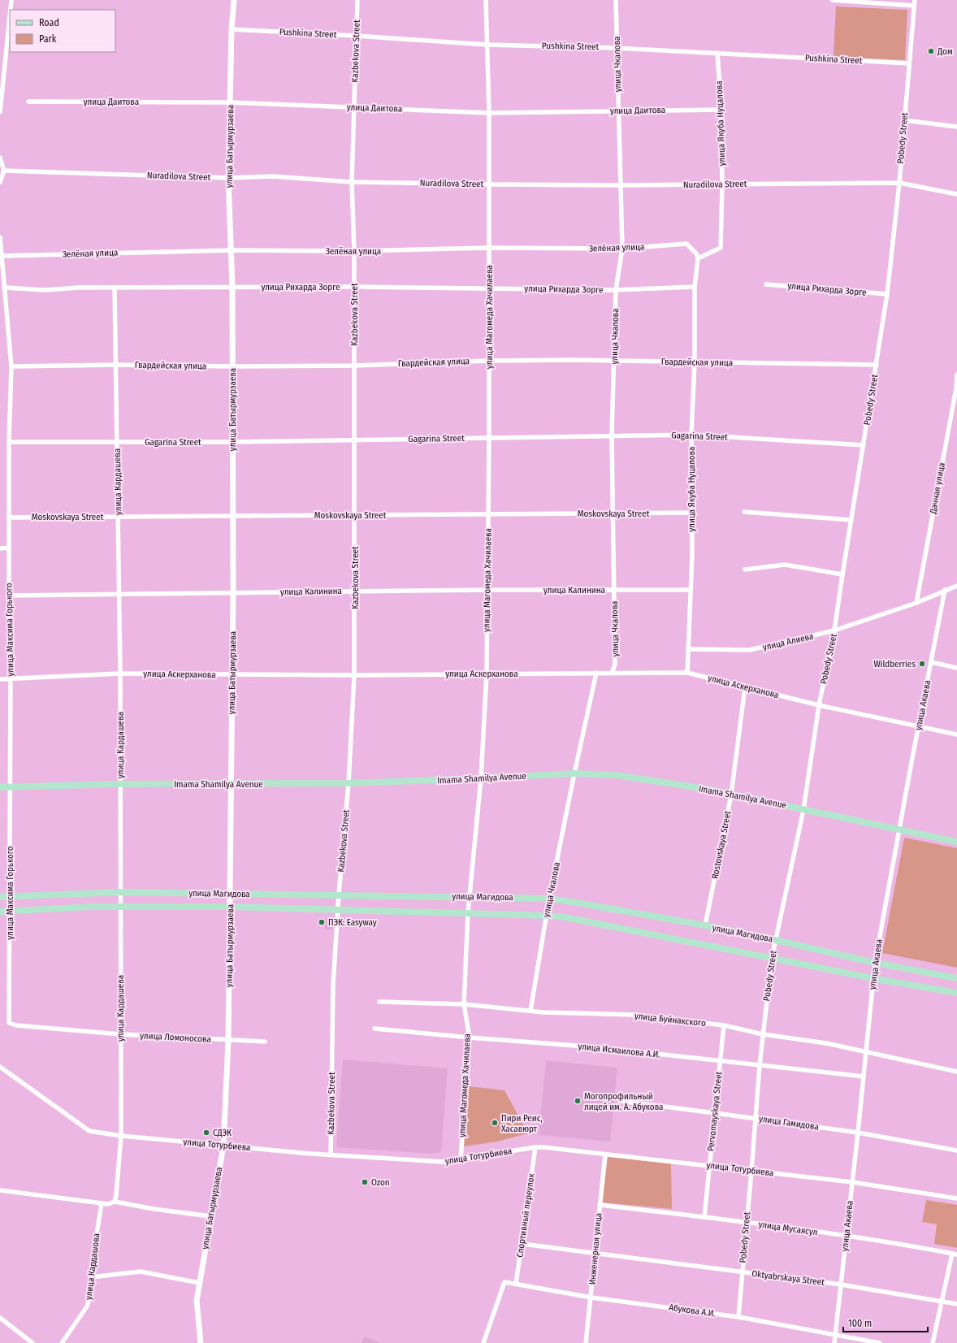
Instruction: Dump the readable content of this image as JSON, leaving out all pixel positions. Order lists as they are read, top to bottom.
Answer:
{
  "streets": {
    "main road": ["Imama Shamilya Avenue", "улица Магидова"],
    "street": [
      "Pushkina Street",
      "Kazbekova Street",
      "улица Чкалова",
      "улица Даитова",
      "улица Якуба Нуцалова",
      "Pobedy Street",
      "улица Батырмурзаева",
      "Nuradilova Street",
      "Зелёная улица",
      "улица Рихарда Зорге",
      "улица Магомеда Хачилаева",
      "Гвардейская улица",
      "Gagarina Street",
      "улица Кардашева",
      "Дачная улица",
      "Moskovskaya Street",
      "улица Калинина",
      "улица Максима Горького",
      "улица Алиева",
      "улица Аскерханова",
      "улица Акаева",
      "Rostovskaya Street",
      "улица Буйнакского",
      "улица Ломоносова",
      "улица Исмаилова А.И.",
      "Pervomayskaya Street",
      "улица Гамидова",
      "улица Тотурбиева",
      "Спортивный переулок",
      "улица Мусаясул",
      "Инженерная улица",
      "улица Кардашова",
      "Oktyabrskaya Street",
      "Абукова А.И."
    ]
  },
  "crossings": [
    ["Pushkina Street", "Kazbekova Street"],
    ["Pushkina Street", "улица Чкалова"],
    ["Pushkina Street", "улица Якуба Нуцалова"],
    ["Pushkina Street", "Pobedy Street"],
    ["Pushkina Street", "улица Батырмурзаева"],
    ["Pushkina Street", "улица Магомеда Хачилаева"],
    ["Kazbekova Street", "улица Даитова"],
    ["Kazbekova Street", "Nuradilova Street"],
    ["Kazbekova Street", "Зелёная улица"],
    ["Kazbekova Street", "улица Рихарда Зорге"],
    ["Kazbekova Street", "Гвардейская улица"],
    ["Kazbekova Street", "Gagarina Street"],
    ["Kazbekova Street", "Moskovskaya Street"],
    ["Kazbekova Street", "улица Калинина"],
    ["Kazbekova Street", "улица Аскерханова"],
    ["Kazbekova Street", "Imama Shamilya Avenue"],
    ["Kazbekova Street", "улица Магидова"],
    ["Kazbekova Street", "улица Тотурбиева"],
    ["улица Чкалова", "улица Даитова"],
    ["улица Чкалова", "Nuradilova Street"],
    ["улица Чкалова", "Зелёная улица"],
    ["улица Чкалова", "улица Рихарда Зорге"],
    ["улица Чкалова", "Гвардейская улица"],
    ["улица Чкалова", "Gagarina Street"],
    ["улица Чкалова", "Moskovskaya Street"],
    ["улица Чкалова", "улица Калинина"],
    ["улица Чкалова", "улица Аскерханова"],
    ["улица Чкалова", "Imama Shamilya Avenue"],
    ["улица Чкалова", "улица Магидова"],
    ["улица Чкалова", "улица Буйнакского"],
    ["улица Даитова", "улица Якуба Нуцалова"],
    ["улица Даитова", "улица Батырмурзаева"],
    ["улица Даитова", "улица Магомеда Хачилаева"],
    ["улица Якуба Нуцалова", "Nuradilova Street"],
    ["улица Якуба Нуцалова", "Зелёная улица"],
    ["улица Якуба Нуцалова", "улица Рихарда Зорге"],
    ["улица Якуба Нуцалова", "Гвардейская улица"],
    ["улица Якуба Нуцалова", "Gagarina Street"],
    ["улица Якуба Нуцалова", "Moskovskaya Street"],
    ["улица Якуба Нуцалова", "улица Калинина"],
    ["улица Якуба Нуцалова", "улица Алиева"],
    ["улица Якуба Нуцалова", "улица Аскерханова"],
    ["Pobedy Street", "Nuradilova Street"],
    ["Pobedy Street", "улица Рихарда Зорге"],
    ["Pobedy Street", "Гвардейская улица"],
    ["Pobedy Street", "Gagarina Street"],
    ["Pobedy Street", "улица Алиева"],
    ["Pobedy Street", "улица Аскерханова"],
    ["Pobedy Street", "Imama Shamilya Avenue"],
    ["Pobedy Street", "улица Магидова"],
    ["Pobedy Street", "улица Буйнакского"],
    ["Pobedy Street", "улица Исмаилова А.И."],
    ["Pobedy Street", "улица Гамидова"],
    ["Pobedy Street", "улица Тотурбиева"],
    ["Pobedy Street", "улица Мусаясул"],
    ["Pobedy Street", "Oktyabrskaya Street"],
    ["Pobedy Street", "Абукова А.И."],
    ["улица Батырмурзаева", "Nuradilova Street"],
    ["улица Батырмурзаева", "Зелёная улица"],
    ["улица Батырмурзаева", "улица Рихарда Зорге"],
    ["улица Батырмурзаева", "Гвардейская улица"],
    ["улица Батырмурзаева", "Gagarina Street"],
    ["улица Батырмурзаева", "Moskovskaya Street"],
    ["улица Батырмурзаева", "улица Калинина"],
    ["улица Батырмурзаева", "улица Аскерханова"],
    ["улица Батырмурзаева", "Imama Shamilya Avenue"],
    ["улица Батырмурзаева", "улица Магидова"],
    ["улица Батырмурзаева", "улица Ломоносова"],
    ["улица Батырмурзаева", "улица Тотурбиева"],
    ["Nuradilova Street", "улица Магомеда Хачилаева"],
    ["Зелёная улица", "улица Магомеда Хачилаева"],
    ["Зелёная улица", "улица Максима Горького"],
    ["улица Рихарда Зорге", "улица Магомеда Хачилаева"],
    ["улица Рихарда Зорге", "улица Кардашева"],
    ["улица Рихарда Зорге", "улица Максима Горького"],
    ["улица Магомеда Хачилаева", "Гвардейская улица"],
    ["улица Магомеда Хачилаева", "Gagarina Street"],
    ["улица Магомеда Хачилаева", "Moskovskaya Street"],
    ["улица Магомеда Хачилаева", "улица Калинина"],
    ["улица Магомеда Хачилаева", "улица Аскерханова"],
    ["улица Магомеда Хачилаева", "Imama Shamilya Avenue"],
    ["улица Магомеда Хачилаева", "улица Магидова"],
    ["улица Магомеда Хачилаева", "улица Буйнакского"],
    ["улица Магомеда Хачилаева", "улица Исмаилова А.И."],
    ["улица Магомеда Хачилаева", "улица Тотурбиева"],
    ["Гвардейская улица", "улица Кардашева"],
    ["Гвардейская улица", "улица Максима Горького"],
    ["Gagarina Street", "улица Кардашева"],
    ["Gagarina Street", "улица Максима Горького"],
    ["улица Кардашева", "Moskovskaya Street"],
    ["улица Кардашева", "улица Калинина"],
    ["улица Кардашева", "улица Аскерханова"],
    ["улица Кардашева", "Imama Shamilya Avenue"],
    ["улица Кардашева", "улица Магидова"],
    ["улица Кардашева", "улица Ломоносова"],
    ["улица Кардашева", "улица Тотурбиева"],
    ["Дачная улица", "улица Алиева"],
    ["Moskovskaya Street", "улица Максима Горького"],
    ["улица Калинина", "улица Максима Горького"],
    ["улица Максима Горького", "улица Аскерханова"],
    ["улица Максима Горького", "Imama Shamilya Avenue"],
    ["улица Максима Горького", "улица Магидова"],
    ["улица Максима Горького", "улица Ломоносова"],
    ["улица Алиева", "улица Акаева"],
    ["улица Аскерханова", "улица Акаева"],
    ["улица Аскерханова", "Rostovskaya Street"],
    ["улица Акаева", "Imama Shamilya Avenue"],
    ["улица Акаева", "улица Магидова"],
    ["улица Акаева", "улица Буйнакского"],
    ["улица Акаева", "улица Исмаилова А.И."],
    ["улица Акаева", "улица Гамидова"],
    ["улица Акаева", "улица Тотурбиева"],
    ["улица Акаева", "улица Мусаясул"],
    ["улица Акаева", "Oktyabrskaya Street"],
    ["улица Акаева", "Абукова А.И."],
    ["Imama Shamilya Avenue", "Rostovskaya Street"],
    ["Rostovskaya Street", "улица Магидова"],
    ["улица Буйнакского", "Pervomayskaya Street"],
    ["улица Исмаилова А.И.", "Pervomayskaya Street"],
    ["Pervomayskaya Street", "улица Гамидова"],
    ["Pervomayskaya Street", "улица Тотурбиева"],
    ["Pervomayskaya Street", "улица Мусаясул"],
    ["улица Тотурбиева", "Спортивный переулок"],
    ["улица Тотурбиева", "Инженерная улица"],
    ["Спортивный переулок", "Oktyabrskaya Street"],
    ["Спортивный переулок", "Абукова А.И."],
    ["улица Мусаясул", "Инженерная улица"],
    ["Инженерная улица", "Oktyabrskaya Street"],
    ["Инженерная улица", "Абукова А.И."]
  ],
  "places": [
    "Дом",
    "Wildberries",
    "ПЭК: Easyway",
    "Могопрофильный лицей им. А. Абукова",
    "Пири Реис, Хасавюрт",
    "СДЭК",
    "Ozon"
  ],
  "legend": ["Road", "Park"],
  "scale_bar": "100 m"
}
